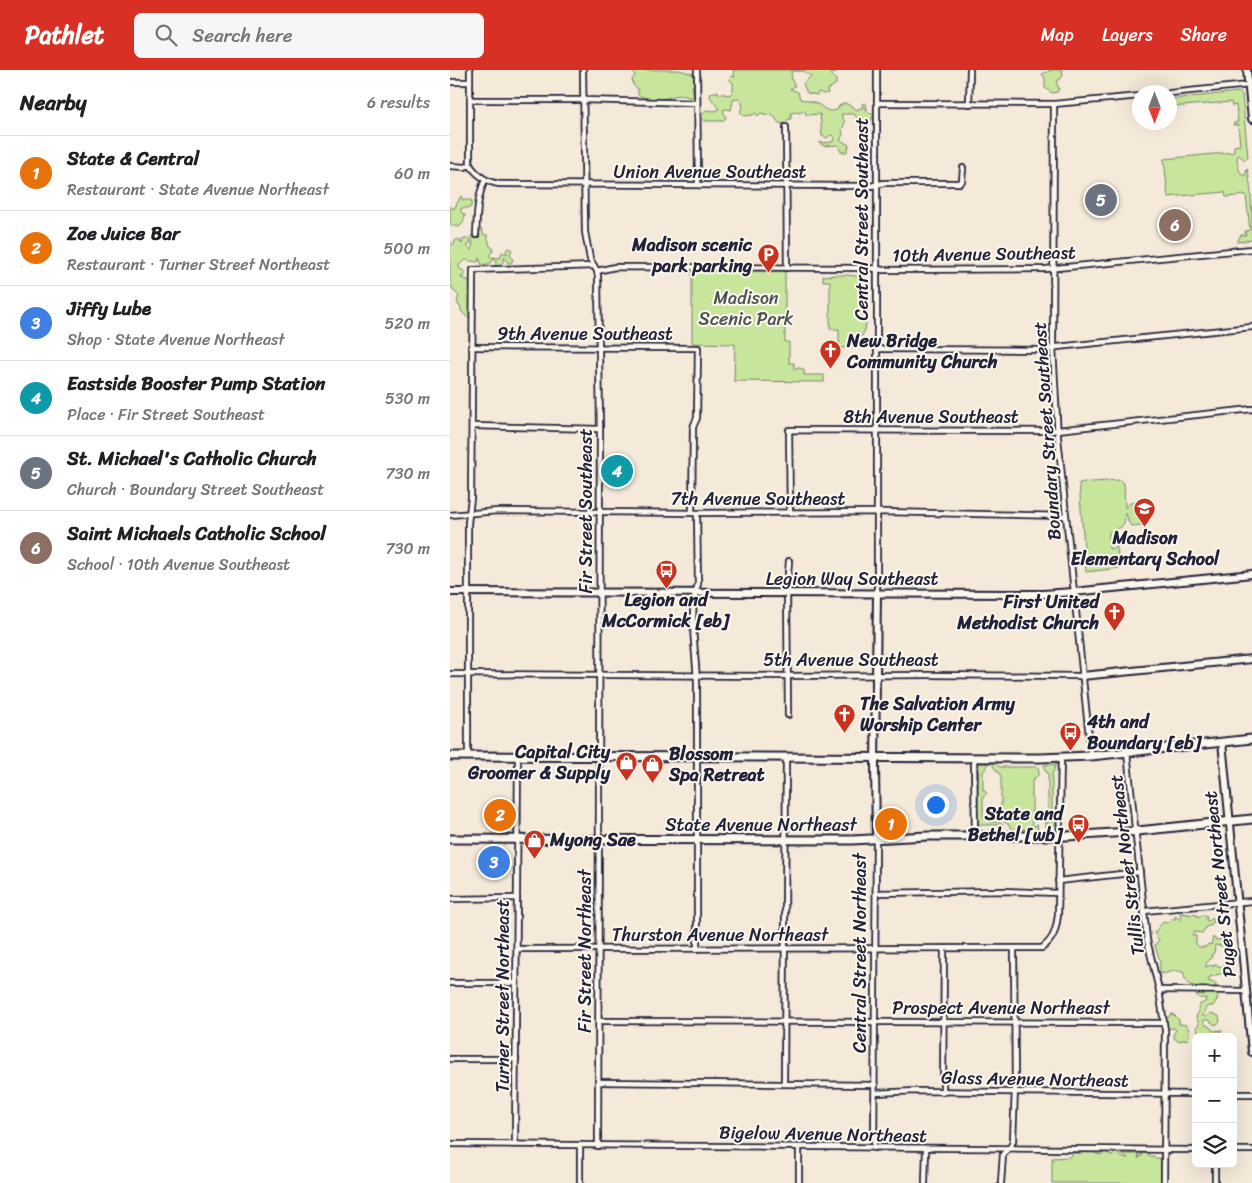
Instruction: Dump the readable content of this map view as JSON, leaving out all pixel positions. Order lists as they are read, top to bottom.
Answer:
{
  "streets": {
    "main road": ["State Avenue Northeast"],
    "street": [
      "Union Avenue Southeast",
      "Central Street Southeast",
      "10th Avenue Southeast",
      "9th Avenue Southeast",
      "8th Avenue Southeast",
      "Boundary Street Southeast",
      "7th Avenue Southeast",
      "Fir Street Southeast",
      "Legion Way Southeast",
      "5th Avenue Southeast",
      "Tullis Street Northeast",
      "Puget Street Northeast",
      "Thurston Avenue Northeast",
      "Fir Street Northeast",
      "Central Street Northeast",
      "Turner Street Northeast",
      "Prospect Avenue Northeast",
      "Glass Avenue Northeast",
      "Bigelow Avenue Northeast"
    ]
  },
  "crossings": [
    ["Union Avenue Southeast", "Central Street Southeast"],
    ["Union Avenue Southeast", "Fir Street Southeast"],
    ["Central Street Southeast", "10th Avenue Southeast"],
    ["Central Street Southeast", "8th Avenue Southeast"],
    ["Central Street Southeast", "7th Avenue Southeast"],
    ["Central Street Southeast", "Legion Way Southeast"],
    ["Central Street Southeast", "5th Avenue Southeast"],
    ["Central Street Southeast", "Central Street Northeast"],
    ["10th Avenue Southeast", "Boundary Street Southeast"],
    ["10th Avenue Southeast", "Fir Street Southeast"],
    ["9th Avenue Southeast", "7th Avenue Southeast"],
    ["9th Avenue Southeast", "Fir Street Southeast"],
    ["8th Avenue Southeast", "Boundary Street Southeast"],
    ["8th Avenue Southeast", "7th Avenue Southeast"],
    ["Boundary Street Southeast", "7th Avenue Southeast"],
    ["Boundary Street Southeast", "Legion Way Southeast"],
    ["Boundary Street Southeast", "5th Avenue Southeast"],
    ["7th Avenue Southeast", "Fir Street Southeast"],
    ["Fir Street Southeast", "Legion Way Southeast"],
    ["Fir Street Southeast", "5th Avenue Southeast"],
    ["Fir Street Southeast", "Fir Street Northeast"],
    ["State Avenue Northeast", "Tullis Street Northeast"],
    ["State Avenue Northeast", "Puget Street Northeast"],
    ["State Avenue Northeast", "Fir Street Northeast"],
    ["State Avenue Northeast", "Central Street Northeast"],
    ["State Avenue Northeast", "Turner Street Northeast"],
    ["Tullis Street Northeast", "Prospect Avenue Northeast"],
    ["Tullis Street Northeast", "Glass Avenue Northeast"],
    ["Tullis Street Northeast", "Bigelow Avenue Northeast"],
    ["Thurston Avenue Northeast", "Fir Street Northeast"],
    ["Thurston Avenue Northeast", "Central Street Northeast"],
    ["Thurston Avenue Northeast", "Turner Street Northeast"],
    ["Fir Street Northeast", "Prospect Avenue Northeast"],
    ["Fir Street Northeast", "Bigelow Avenue Northeast"],
    ["Central Street Northeast", "Prospect Avenue Northeast"],
    ["Central Street Northeast", "Glass Avenue Northeast"],
    ["Central Street Northeast", "Bigelow Avenue Northeast"],
    ["Turner Street Northeast", "Bigelow Avenue Northeast"]
  ],
  "parks": ["Madison Scenic Park"],
  "places": {
    "parking": ["Madison scenic park parking"],
    "church": ["New Bridge Community Church", "First United Methodist Church", "The Salvation Army Worship Center"],
    "school or university": ["Madison Elementary School"],
    "bus stop": ["Legion and McCormick [eb]", "4th and Boundary [eb]", "State and Bethel [wb]"],
    "shop": ["Capital City Groomer & Supply", "Blossom Spa Retreat", "Myong Sae"]
  },
  "north": "bottom",
  "page": {
    "header": "Pathlet",
    "search": "Search here",
    "nav": ["Map", "Layers", "Share"],
    "heading": ["Nearby", "6 results"],
    "list": [
      {
        "mark": "1",
        "name": "State & Central",
        "note": "Restaurant · State Avenue Northeast",
        "value": "60 m"
      },
      {
        "mark": "2",
        "name": "Zoe Juice Bar",
        "note": "Restaurant · Turner Street Northeast",
        "value": "500 m"
      },
      {
        "mark": "3",
        "name": "Jiffy Lube",
        "note": "Shop · State Avenue Northeast",
        "value": "520 m"
      },
      {
        "mark": "4",
        "name": "Eastside Booster Pump Station",
        "note": "Place · Fir Street Southeast",
        "value": "530 m"
      },
      {
        "mark": "5",
        "name": "St. Michael's Catholic Church",
        "note": "Church · Boundary Street Southeast",
        "value": "730 m"
      },
      {
        "mark": "6",
        "name": "Saint Michaels Catholic School",
        "note": "School · 10th Avenue Southeast",
        "value": "730 m"
      }
    ],
    "pins": [
      "5",
      "6",
      "4",
      "2",
      "1",
      "3"
    ],
    "map_buttons": ["+", "−"]
  }
}
